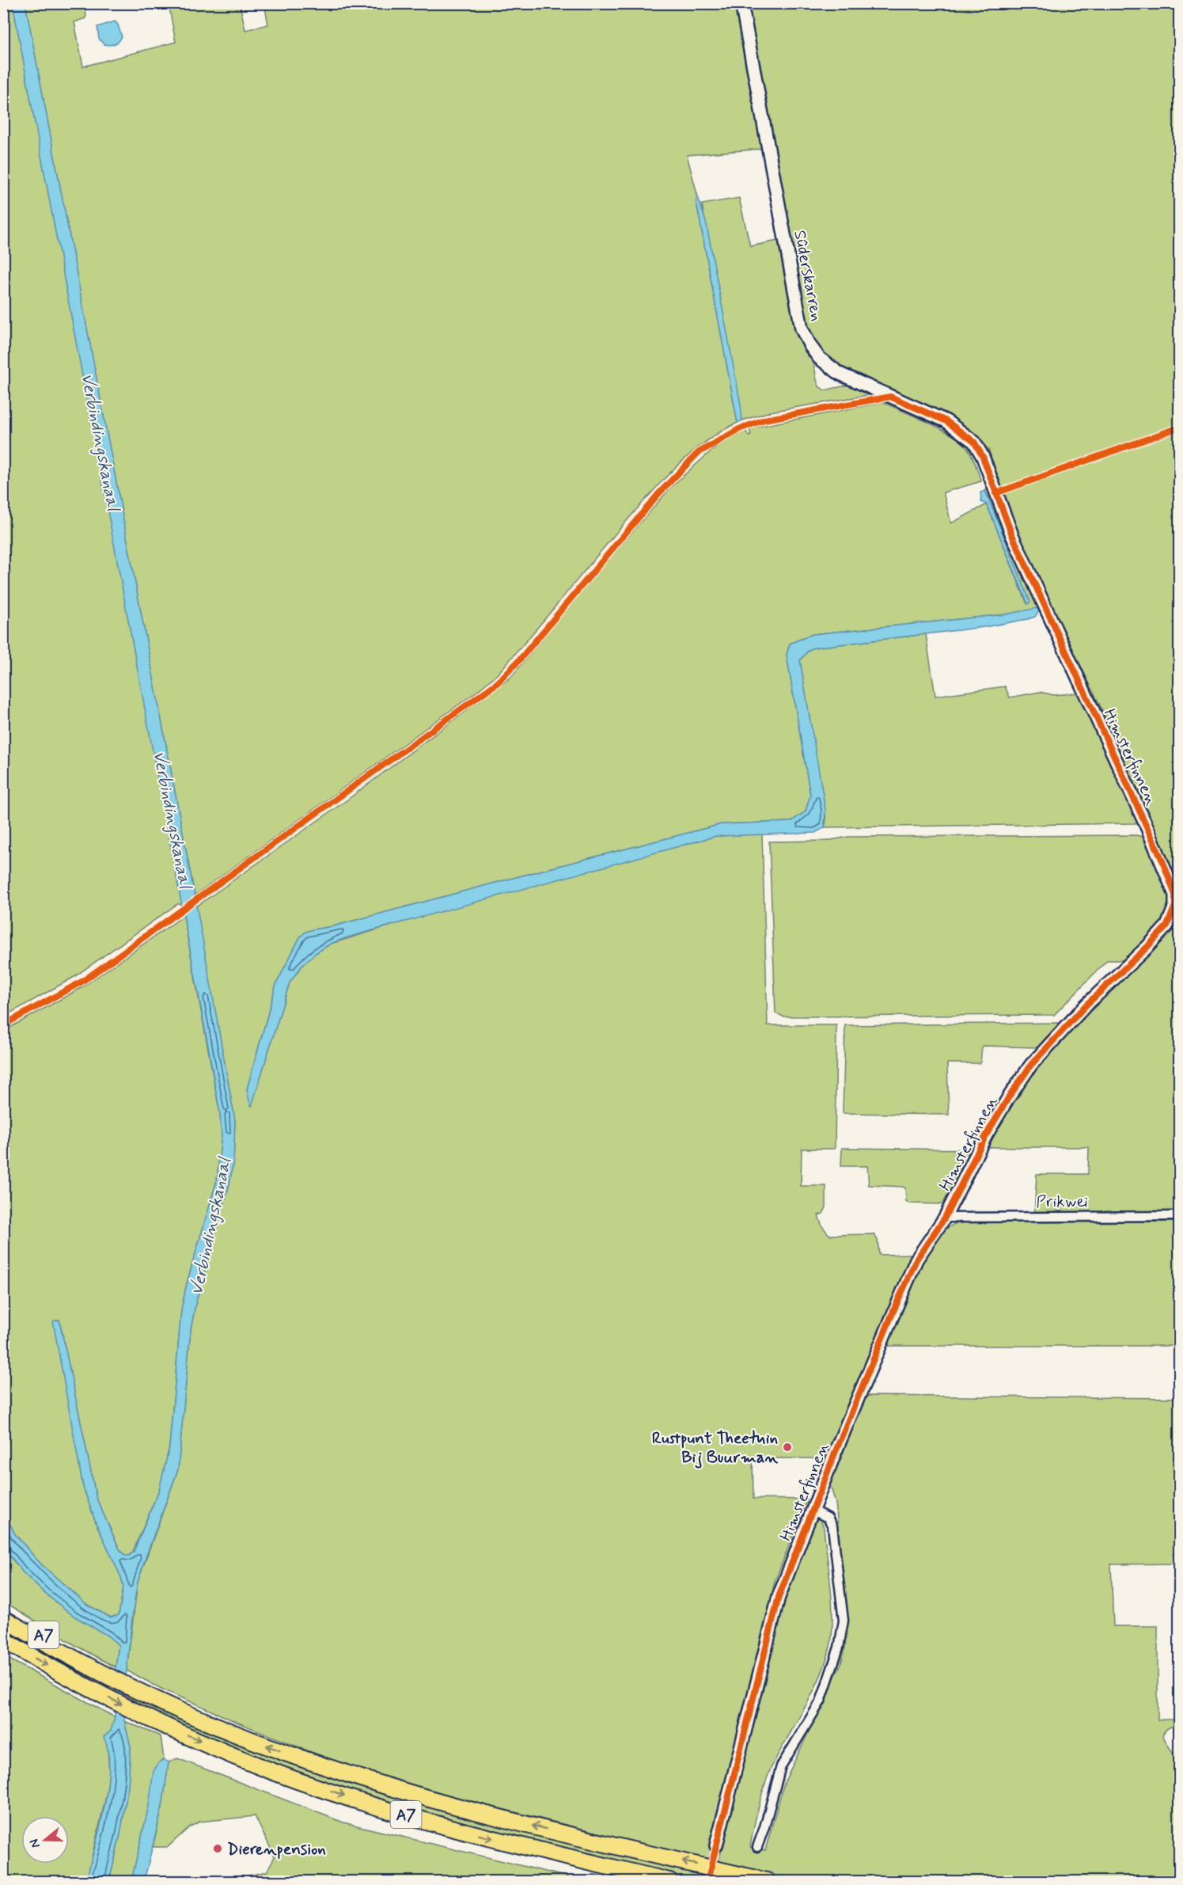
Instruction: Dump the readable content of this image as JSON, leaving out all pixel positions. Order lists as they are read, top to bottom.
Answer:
{
  "streets": {
    "highway": ["A7"],
    "street": ["Sûderskarren", "Himsterfinnen", "Prikwei"]
  },
  "crossings": [
    ["Sûderskarren", "Himsterfinnen"],
    ["Himsterfinnen", "Prikwei"]
  ],
  "water": ["Verbindingskanaal"],
  "places": ["Rustpunt Theetuin Bij Buurman", "Dierenpension"],
  "north": "left"
}
